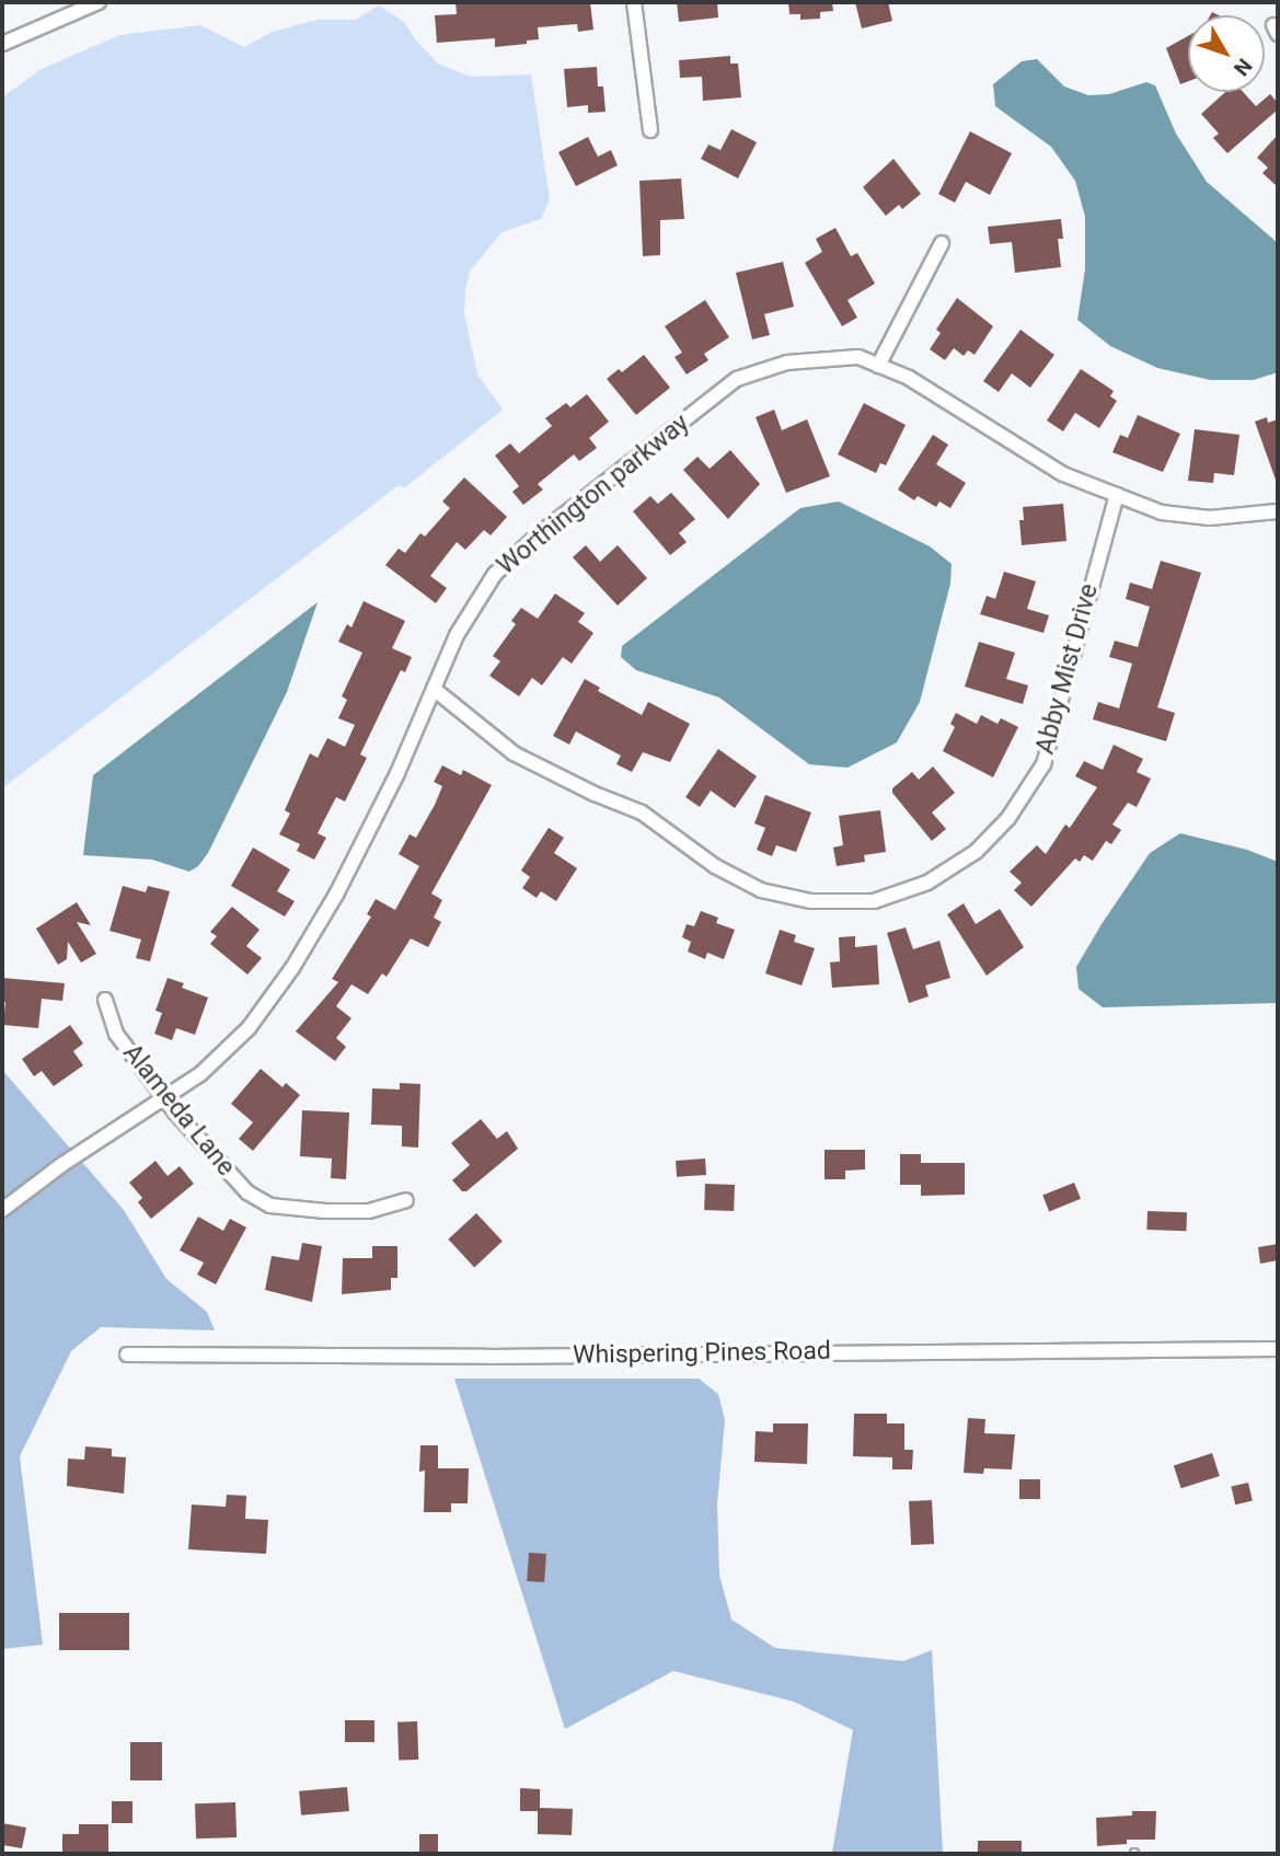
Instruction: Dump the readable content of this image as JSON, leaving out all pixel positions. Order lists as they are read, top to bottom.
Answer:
{
  "streets": {
    "street": [
      "Worthington parkway",
      "Abby Mist Drive",
      "Alameda Lane",
      "Whispering Pines Road"
    ]
  },
  "crossings": [
    ["Worthington parkway", "Abby Mist Drive"],
    ["Worthington parkway", "Alameda Lane"]
  ],
  "north": "bottom right"
}
